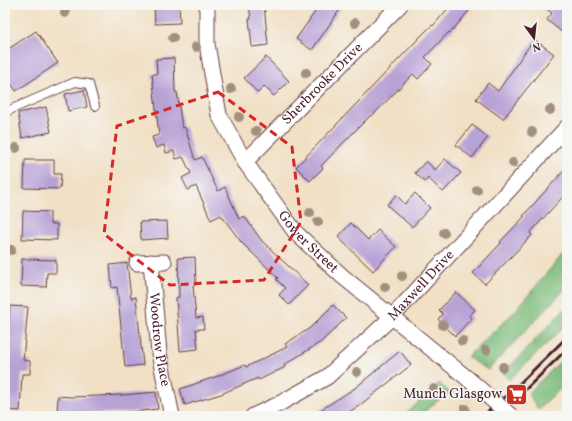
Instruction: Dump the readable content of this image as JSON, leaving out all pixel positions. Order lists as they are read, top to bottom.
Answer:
{
  "streets": {
    "street": [
      "Sherbrooke Drive",
      "Gower Street",
      "Maxwell Drive",
      "Woodrow Place"
    ]
  },
  "crossings": [
    ["Sherbrooke Drive", "Gower Street"],
    ["Gower Street", "Maxwell Drive"]
  ],
  "places": {
    "supermarket": ["Munch Glasgow"]
  },
  "north": "bottom"
}
